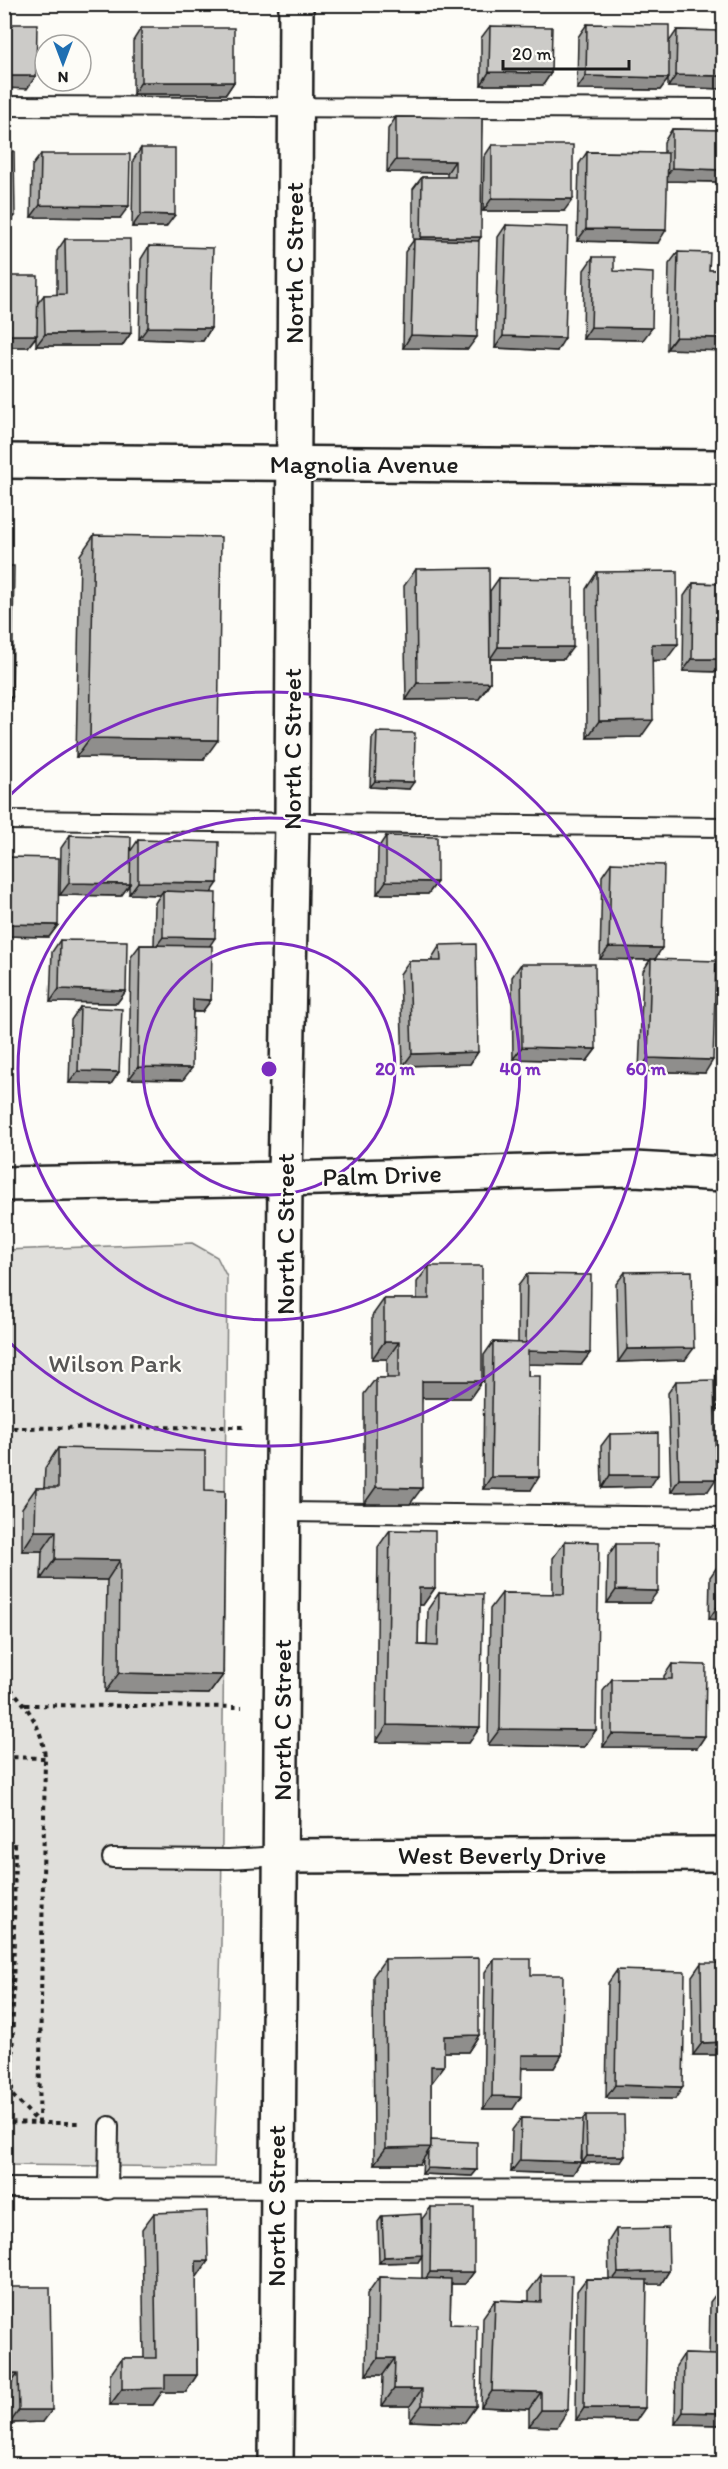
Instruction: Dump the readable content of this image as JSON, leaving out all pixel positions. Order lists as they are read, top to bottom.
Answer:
{
  "streets": {
    "street": [
      "North C Street",
      "Magnolia Avenue",
      "Palm Drive",
      "West Beverly Drive"
    ]
  },
  "crossings": [
    ["North C Street", "Magnolia Avenue"],
    ["North C Street", "Palm Drive"],
    ["North C Street", "West Beverly Drive"]
  ],
  "parks": ["Wilson Park"],
  "scale_bar": "20 m",
  "north": "bottom",
  "rings": ["20 m", "40 m", "60 m"]
}
